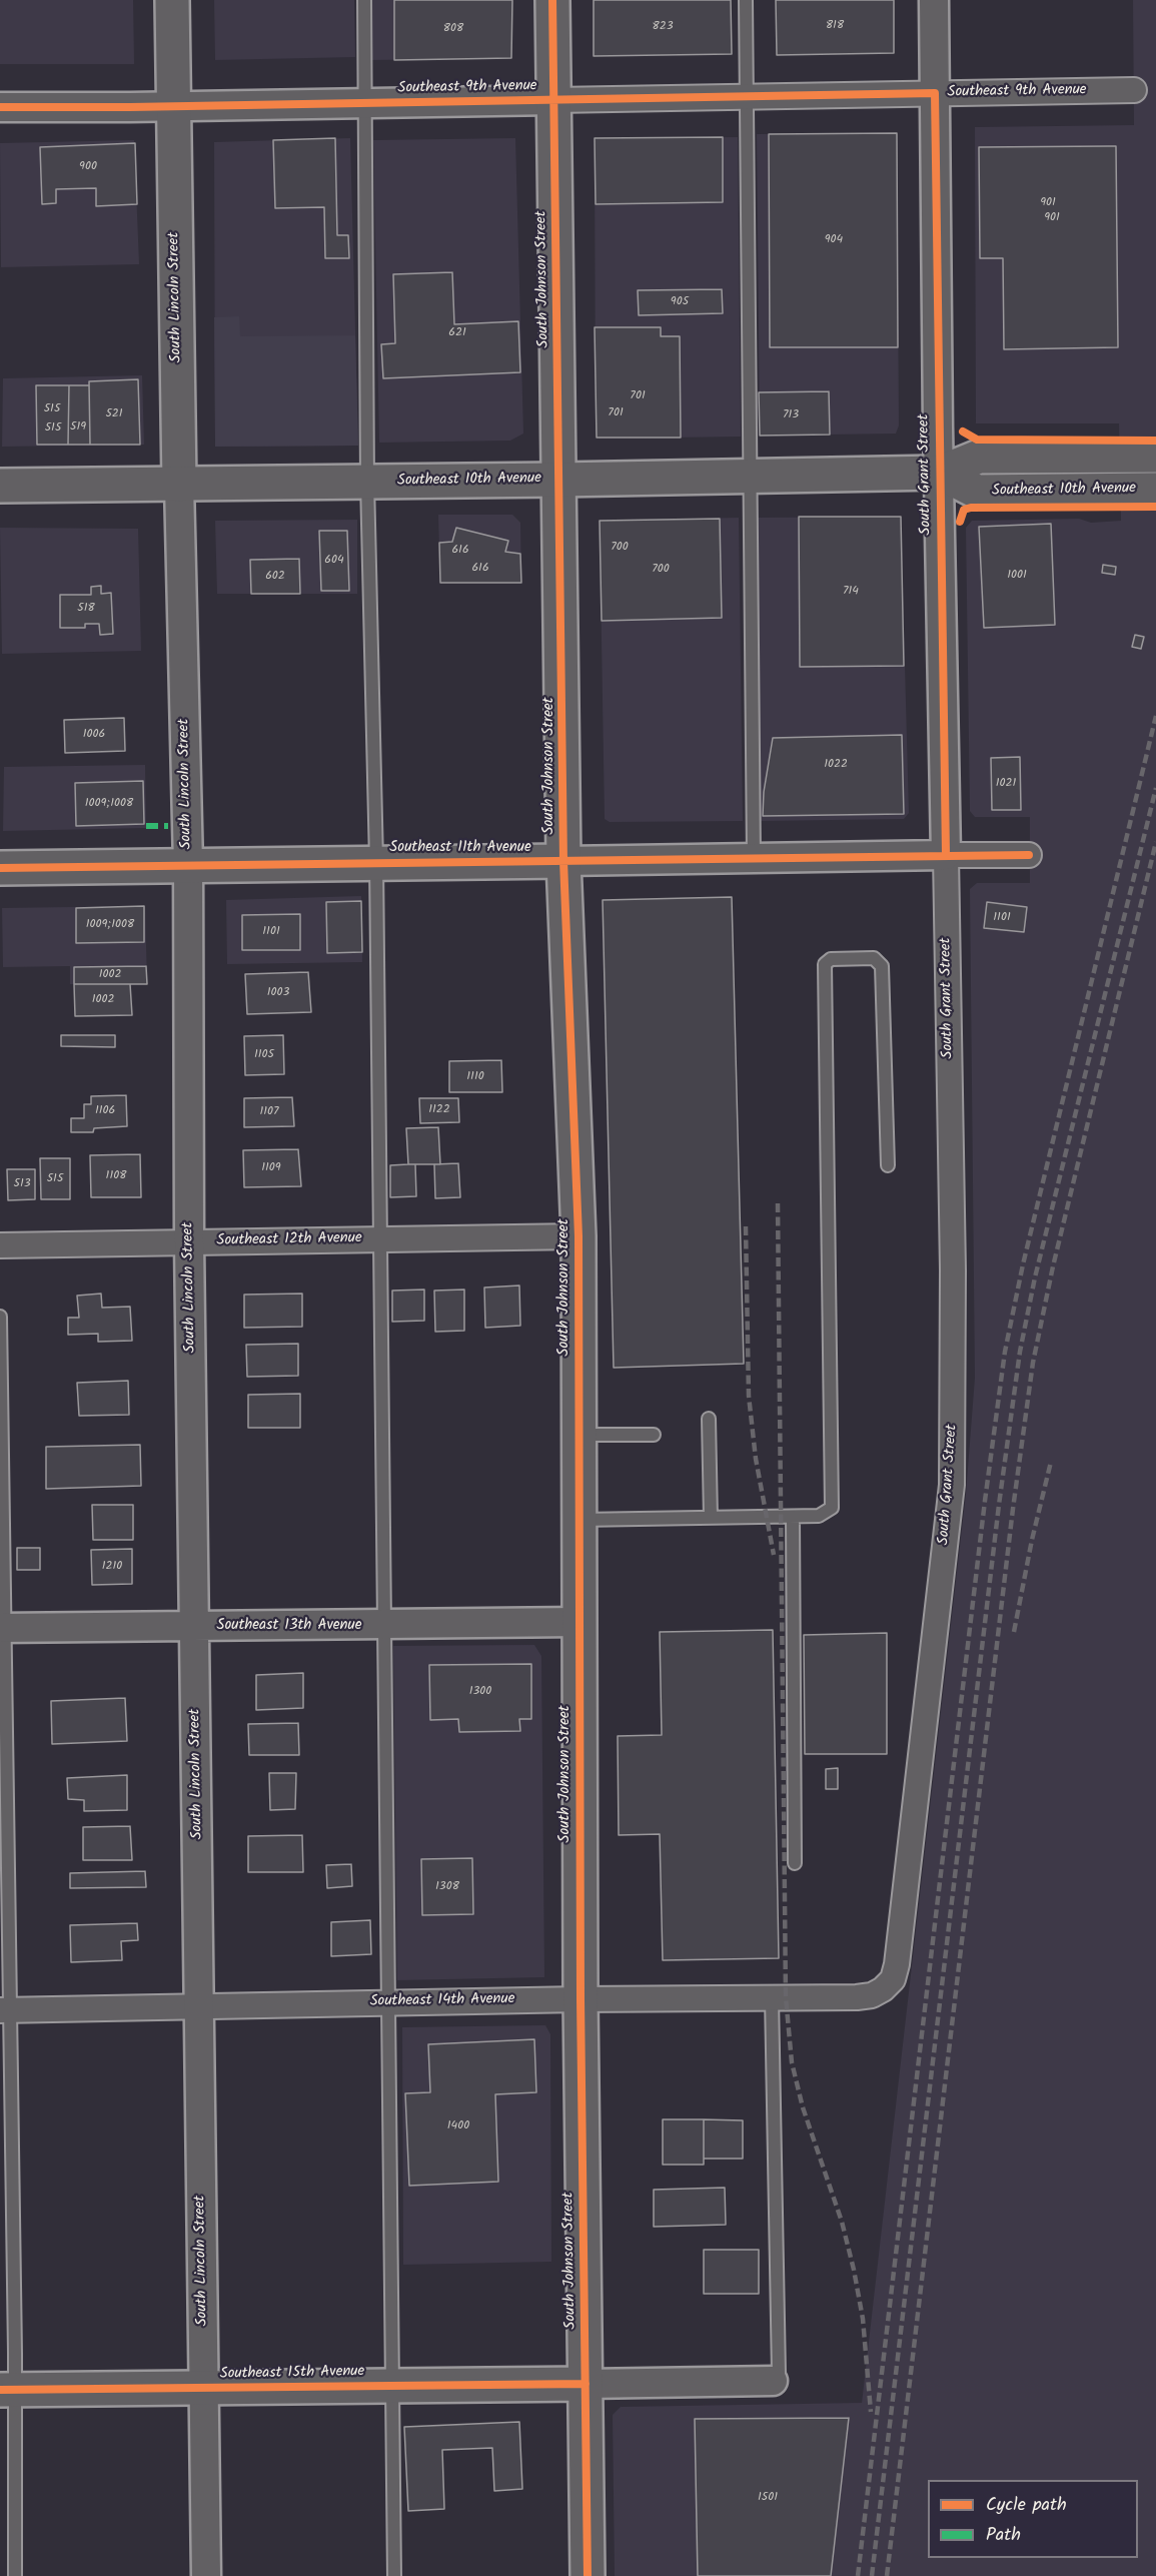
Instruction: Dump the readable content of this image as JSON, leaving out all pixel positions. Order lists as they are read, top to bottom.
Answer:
{
  "streets": {
    "main road": [
      "South Johnson Street",
      "South Lincoln Street",
      "Southeast 10th Avenue",
      "Southeast 11th Avenue",
      "Southeast 15th Avenue"
    ],
    "street": [
      "Southeast 9th Avenue",
      "South Grant Street",
      "Southeast 12th Avenue",
      "Southeast 13th Avenue",
      "Southeast 14th Avenue"
    ]
  },
  "crossings": [
    ["Southeast 9th Avenue", "South Johnson Street"],
    ["Southeast 9th Avenue", "South Lincoln Street"],
    ["Southeast 9th Avenue", "South Grant Street"],
    ["South Johnson Street", "Southeast 10th Avenue"],
    ["South Johnson Street", "Southeast 11th Avenue"],
    ["South Johnson Street", "Southeast 12th Avenue"],
    ["South Johnson Street", "Southeast 13th Avenue"],
    ["South Johnson Street", "Southeast 14th Avenue"],
    ["South Johnson Street", "Southeast 15th Avenue"],
    ["South Lincoln Street", "Southeast 10th Avenue"],
    ["South Lincoln Street", "Southeast 11th Avenue"],
    ["South Lincoln Street", "Southeast 12th Avenue"],
    ["South Lincoln Street", "Southeast 13th Avenue"],
    ["South Lincoln Street", "Southeast 14th Avenue"],
    ["South Lincoln Street", "Southeast 15th Avenue"],
    ["South Grant Street", "Southeast 10th Avenue"],
    ["South Grant Street", "Southeast 11th Avenue"],
    ["South Grant Street", "Southeast 14th Avenue"]
  ],
  "house_numbers": [
    "818",
    "823",
    "808",
    "900",
    "901",
    "901",
    "904",
    "905",
    "621",
    "701",
    "515",
    "701",
    "521",
    "713",
    "519",
    "515",
    "700",
    "616",
    "604",
    "616",
    "700",
    "1001",
    "602",
    "714",
    "518",
    "1006",
    "1022",
    "1021",
    "1009;1008",
    "1101",
    "1009;1008",
    "1101",
    "1002",
    "1003",
    "1002",
    "1105",
    "1110",
    "1122",
    "1106",
    "1107",
    "1109",
    "1108",
    "515",
    "513",
    "1210",
    "1300",
    "1308",
    "1400",
    "1501"
  ],
  "legend": ["Cycle path", "Path"]
}
